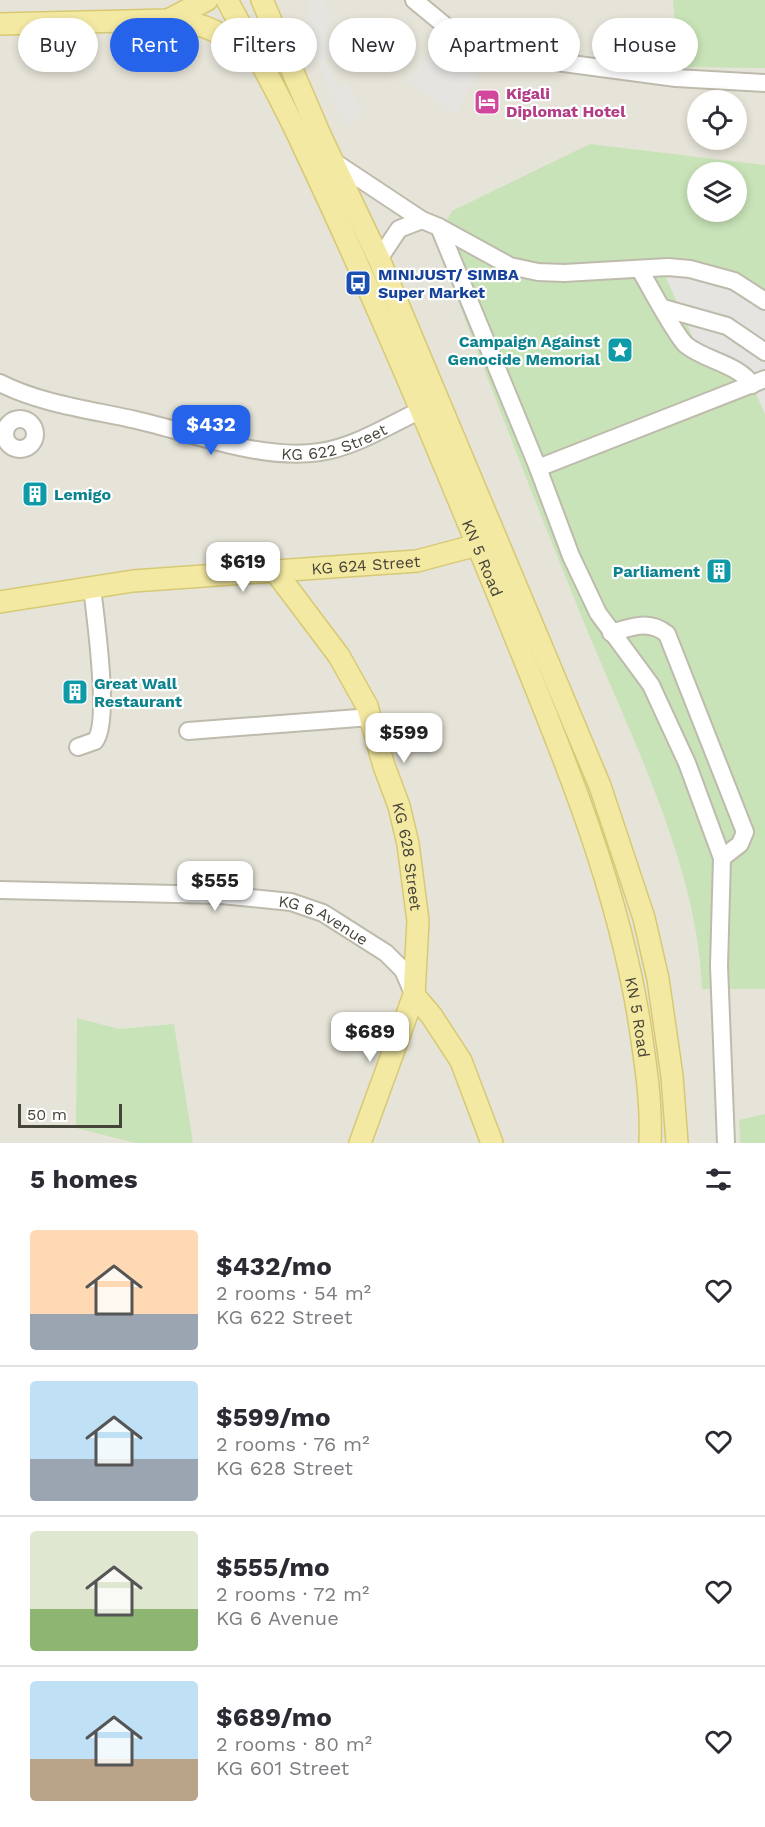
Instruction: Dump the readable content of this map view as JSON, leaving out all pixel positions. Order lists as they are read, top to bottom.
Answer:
{
  "streets": {
    "main road": [
      "KN 5 Road",
      "KG 624 Street",
      "KG 628 Street",
      "KG 6 Avenue"
    ],
    "street": ["KG 622 Street"]
  },
  "crossings": [
    ["KG 622 Street", "KN 5 Road"],
    ["KN 5 Road", "KG 624 Street"],
    ["KG 624 Street", "KG 628 Street"],
    ["KG 628 Street", "KG 6 Avenue"]
  ],
  "places": {
    "hotel": ["Kigali Diplomat Hotel"],
    "bus stop": ["MINIJUST/ SIMBA Super Market"],
    "place": ["Campaign Against Genocide Memorial"],
    "building": ["Lemigo", "Parliament", "Great Wall Restaurant"]
  },
  "scale_bar": "50 m",
  "page": {
    "chip": [
      "Buy",
      "Rent",
      "Filters",
      "New",
      "Apartment",
      "House"
    ],
    "price": [
      "$432",
      "$619",
      "$599",
      "$555",
      "$689"
    ],
    "scale": "50 m",
    "heading": "5 homes",
    "list": [
      {
        "name": "$432/mo",
        "note": "2 rooms · 54 m² · KG 622 Street"
      },
      {
        "name": "$599/mo",
        "note": "2 rooms · 76 m² · KG 628 Street"
      },
      {
        "name": "$555/mo",
        "note": "2 rooms · 72 m² · KG 6 Avenue"
      },
      {
        "name": "$689/mo",
        "note": "2 rooms · 80 m² · KG 601 Street"
      }
    ]
  }
}
